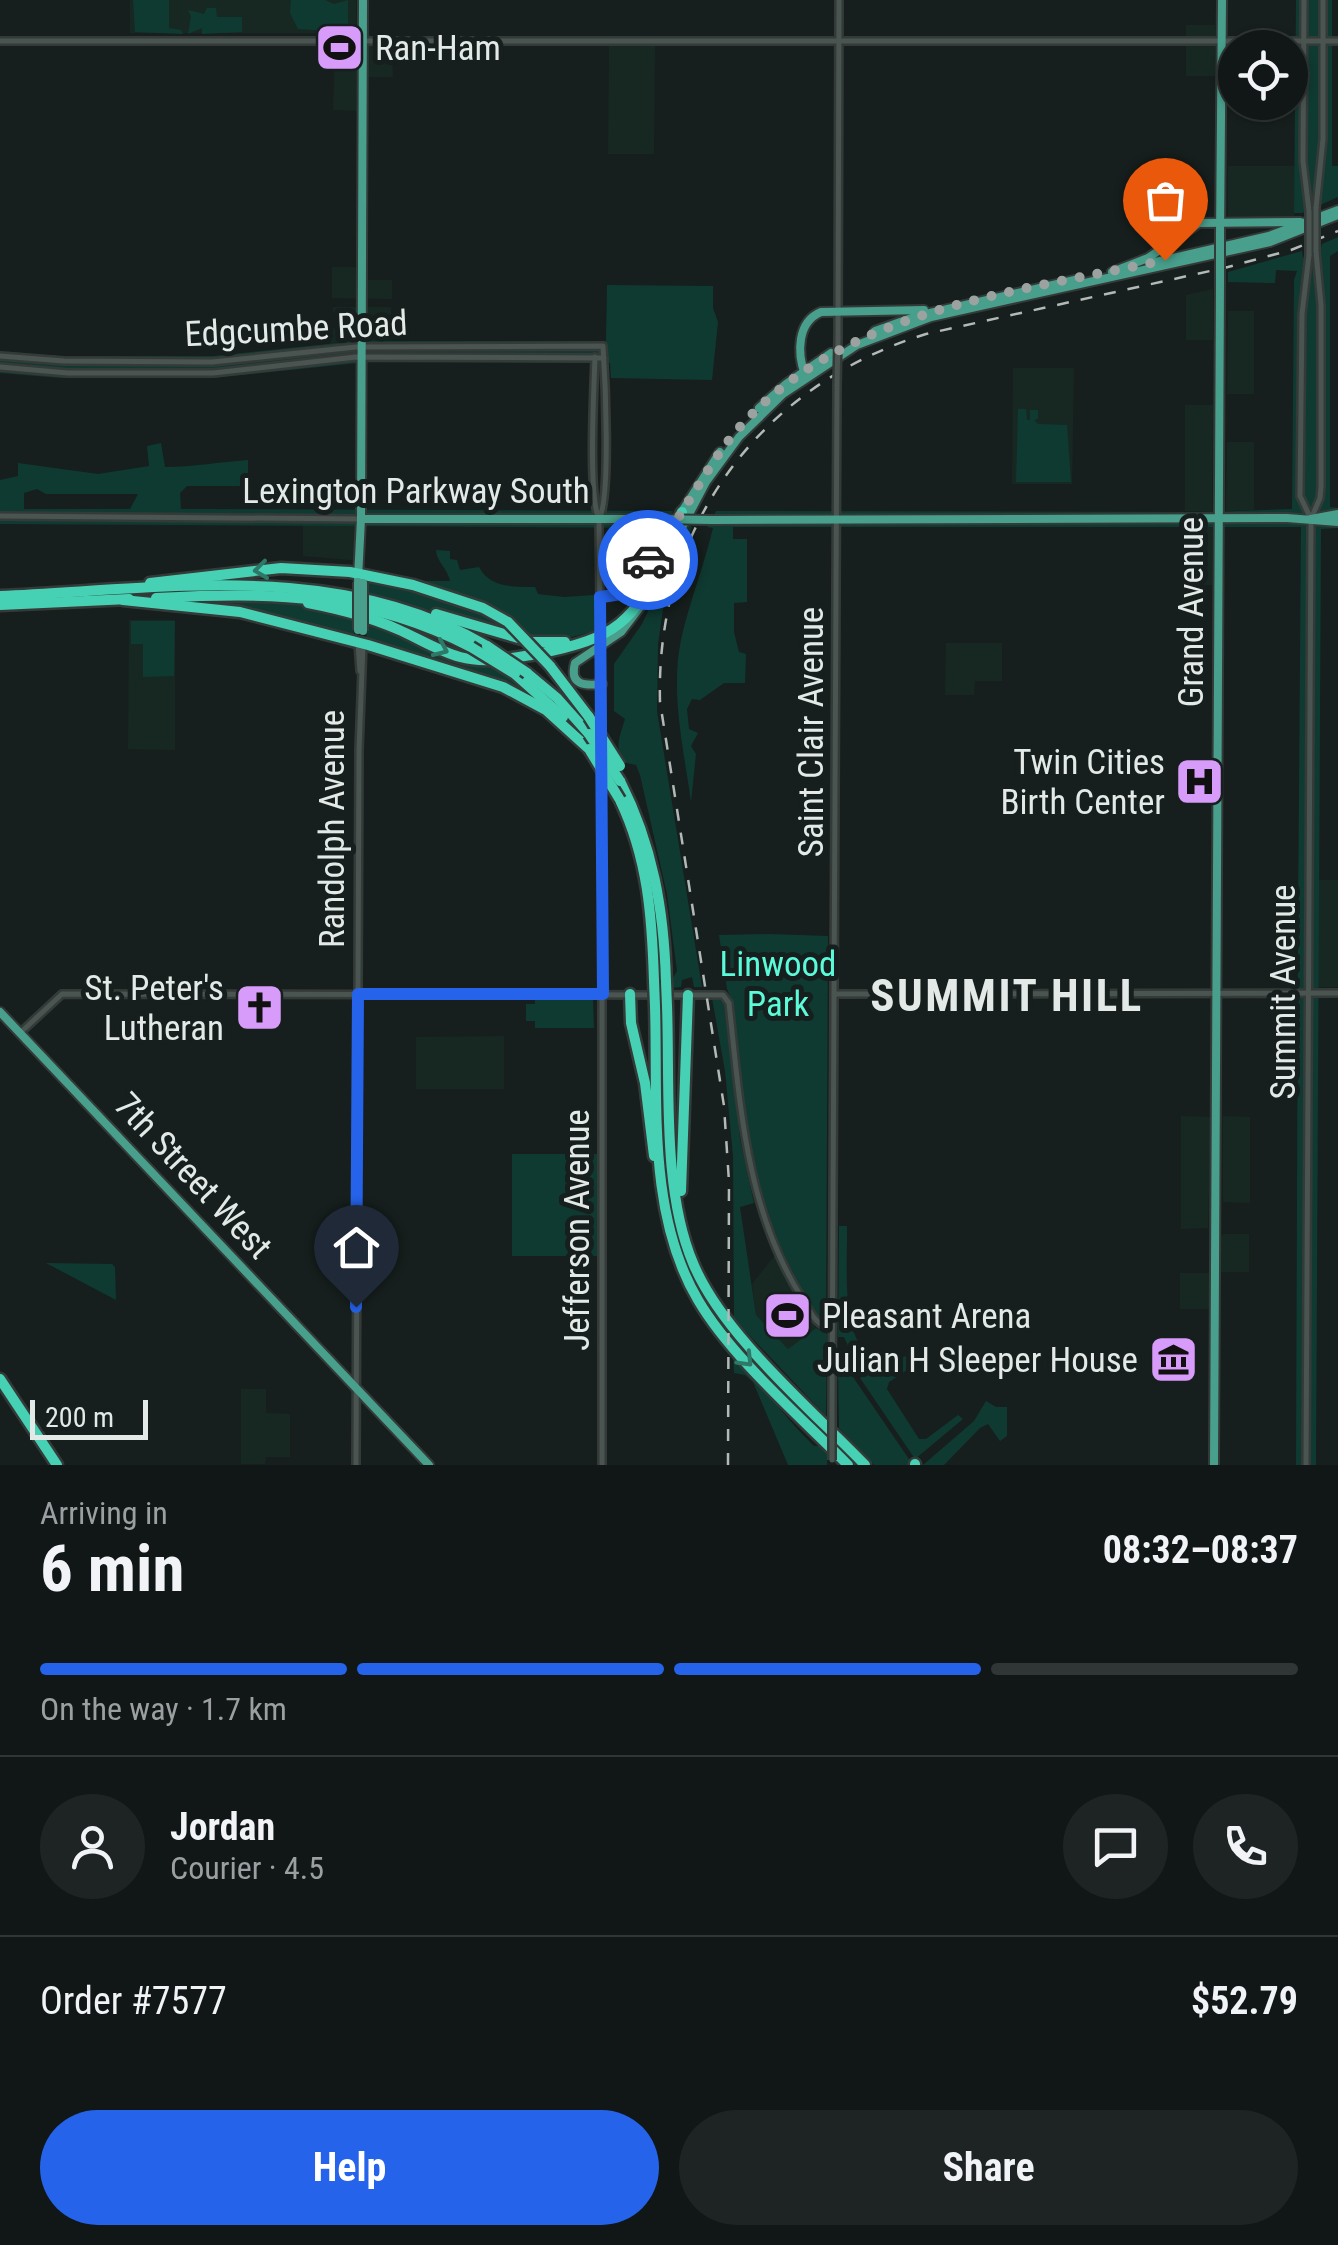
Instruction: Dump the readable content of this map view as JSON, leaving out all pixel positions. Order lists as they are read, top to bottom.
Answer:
{
  "streets": {
    "main road": [
      "Lexington Parkway South",
      "Grand Avenue",
      "Randolph Avenue",
      "7th Street West"
    ],
    "street": [
      "Edgcumbe Road",
      "Saint Clair Avenue",
      "Summit Avenue",
      "Jefferson Avenue"
    ]
  },
  "crossings": [
    ["Edgcumbe Road", "Randolph Avenue"],
    ["Lexington Parkway South", "Grand Avenue"],
    ["Lexington Parkway South", "Saint Clair Avenue"],
    ["Lexington Parkway South", "Randolph Avenue"],
    ["Lexington Parkway South", "Summit Avenue"],
    ["Lexington Parkway South", "Jefferson Avenue"],
    ["Randolph Avenue", "7th Street West"]
  ],
  "districts": ["SUMMIT HILL"],
  "parks": ["Linwood Park"],
  "places": {
    "sports": ["Ran-Ham", "Pleasant Arena"],
    "hospital": ["Twin Cities Birth Center"],
    "church": ["St. Peter's Lutheran"],
    "museum": ["Julian H Sleeper House"]
  },
  "scale_bar": "200 m",
  "page": {
    "scale": "200 m",
    "heading": ["6 min", "Arriving in", "08:32–08:37"],
    "panel": [
      "Jordan",
      "Courier · 4.5",
      "Order #7577",
      "$52.79"
    ],
    "bar": "On the way · 1.7 km",
    "buttons": ["Help", "Share"]
  }
}
